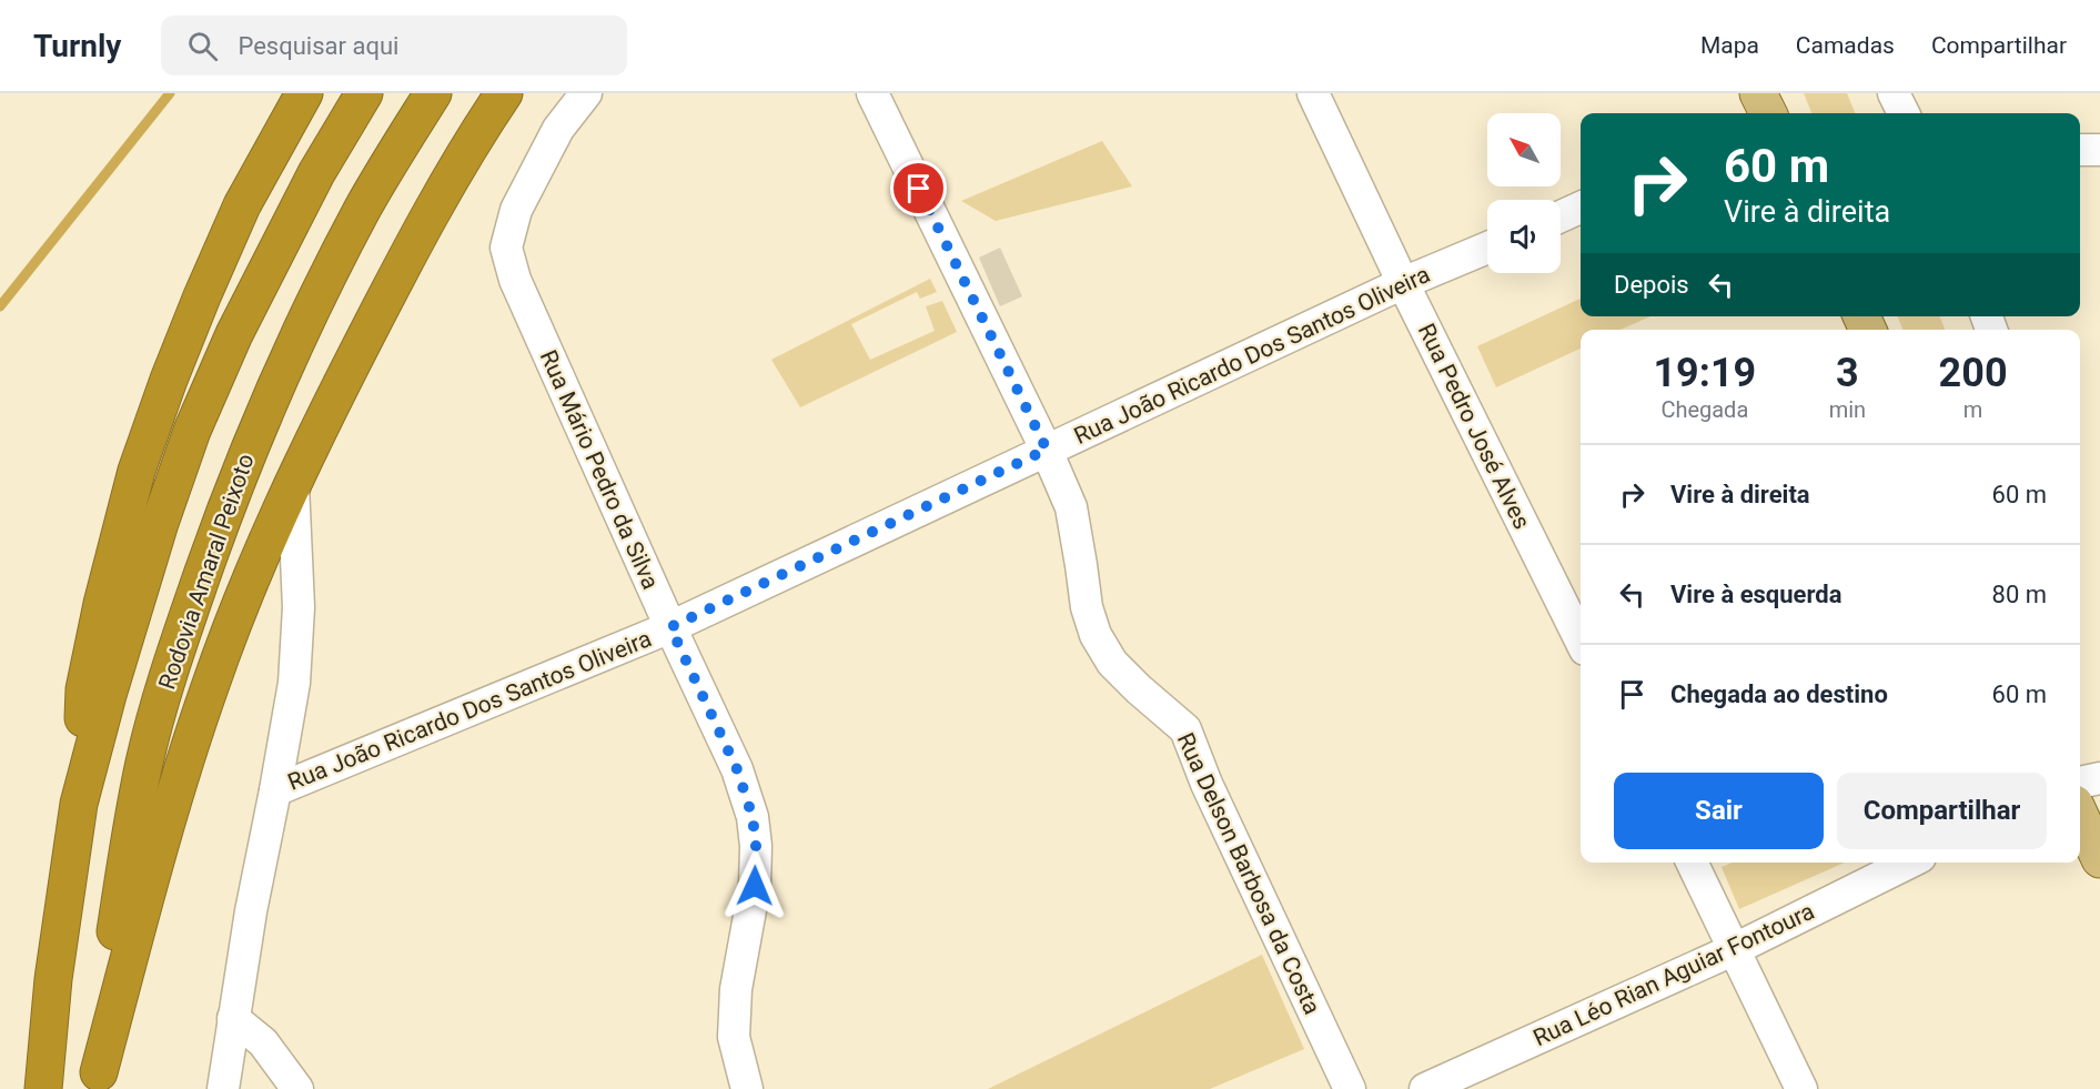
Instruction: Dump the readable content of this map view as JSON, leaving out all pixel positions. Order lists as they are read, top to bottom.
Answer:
{
  "streets": {
    "highway": ["Rodovia Amaral Peixoto"],
    "street": [
      "Rua João Ricardo Dos Santos Oliveira",
      "Rua Pedro José Alves",
      "Rua Mário Pedro da Silva",
      "Rua Delson Barbosa da Costa",
      "Rua Léo Rian Aguiar Fontoura"
    ]
  },
  "crossings": [
    ["Rua João Ricardo Dos Santos Oliveira", "Rua Pedro José Alves"],
    ["Rua João Ricardo Dos Santos Oliveira", "Rua Mário Pedro da Silva"],
    ["Rua João Ricardo Dos Santos Oliveira", "Rua Delson Barbosa da Costa"]
  ],
  "north": "top left",
  "page": {
    "header": "Turnly",
    "search": "Pesquisar aqui",
    "nav": ["Mapa", "Camadas", "Compartilhar"],
    "turn": ["60 m", "Vire à direita"],
    "then": "Depois",
    "eta": [
      "19:19",
      "Chegada",
      "3",
      "min",
      "200",
      "m"
    ],
    "list": [
      {
        "name": "Vire à direita",
        "value": "60 m"
      },
      {
        "name": "Vire à esquerda",
        "value": "80 m"
      },
      {
        "name": "Chegada ao destino",
        "value": "60 m"
      }
    ],
    "buttons": ["Sair", "Compartilhar"]
  }
}
